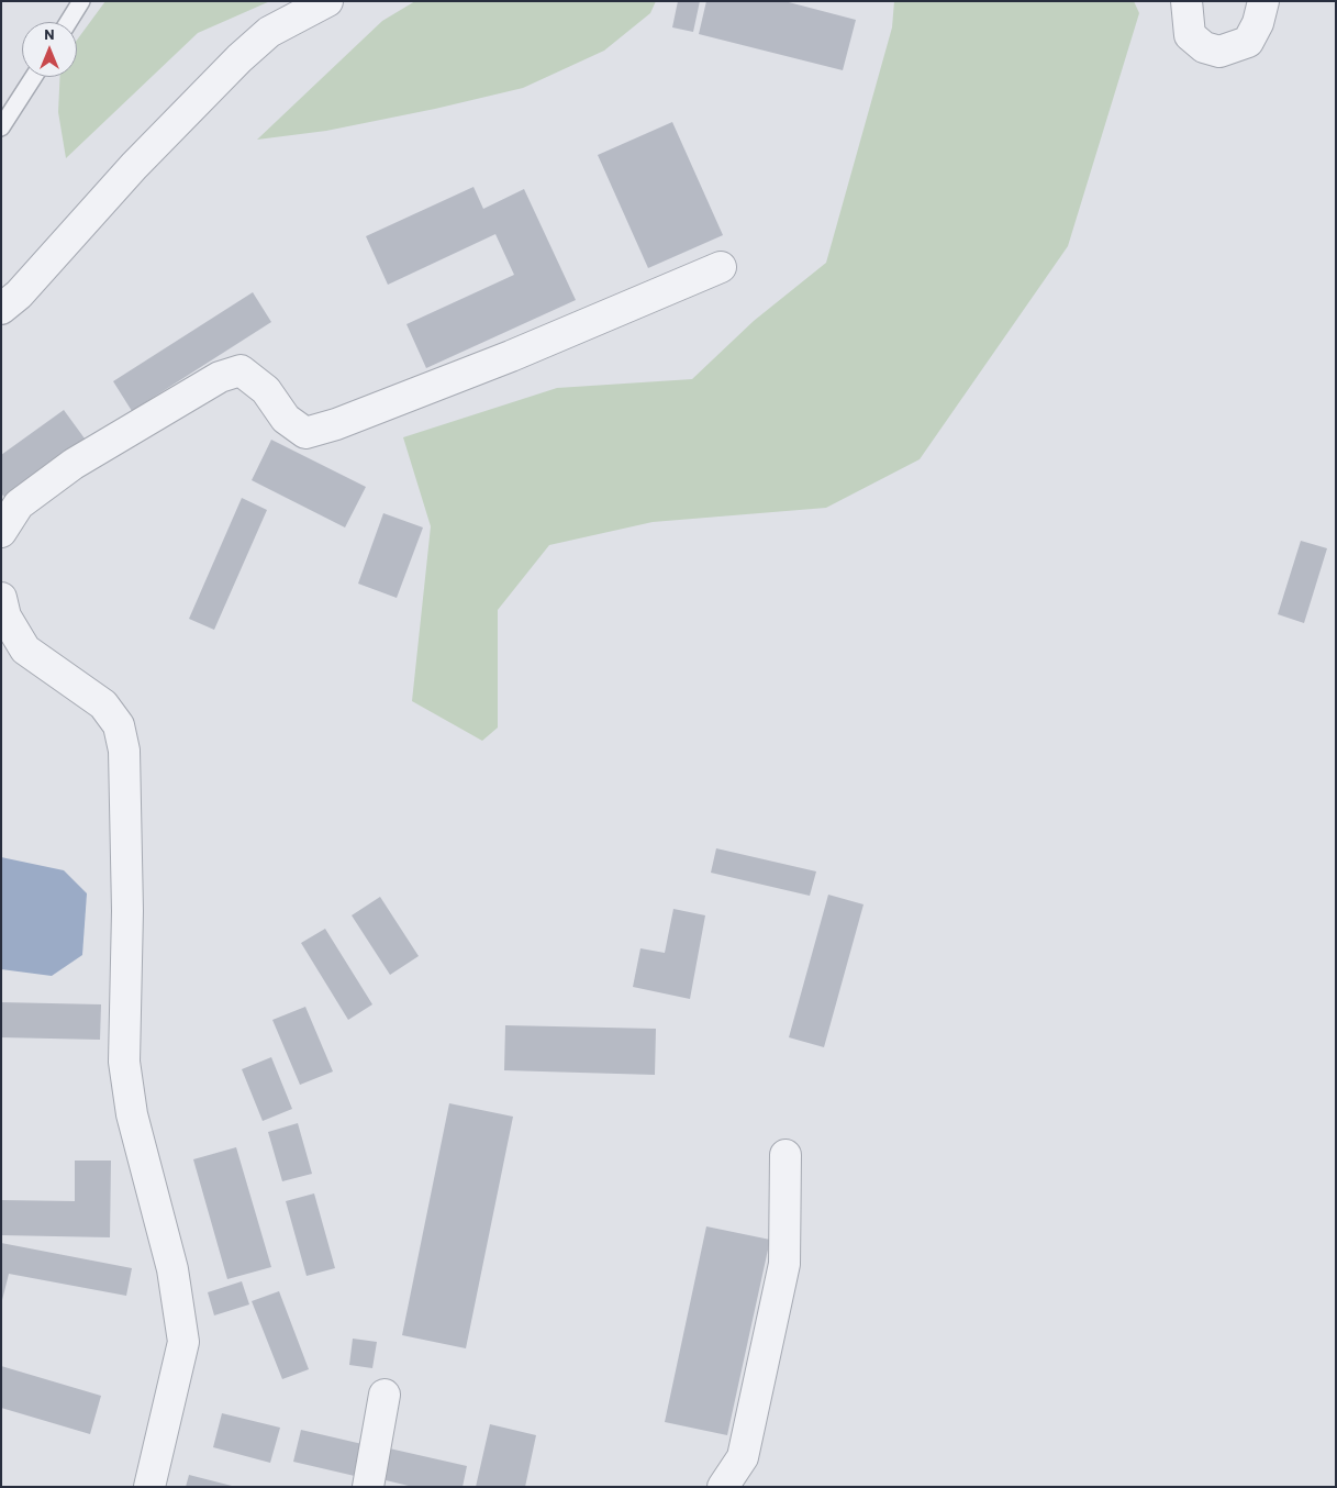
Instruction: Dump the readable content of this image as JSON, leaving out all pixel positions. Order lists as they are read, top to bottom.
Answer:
{
  "north": "top"
}
